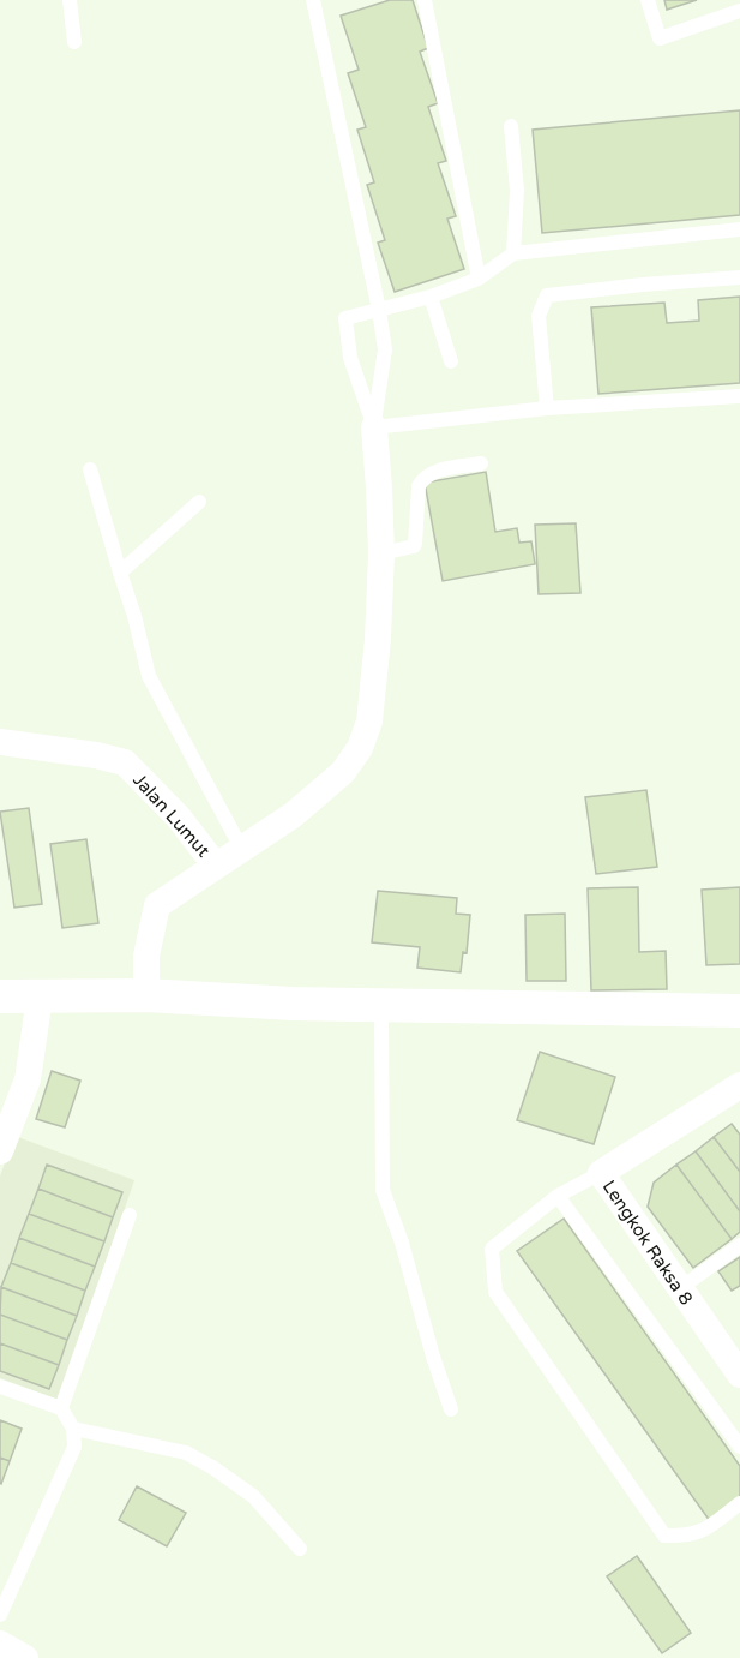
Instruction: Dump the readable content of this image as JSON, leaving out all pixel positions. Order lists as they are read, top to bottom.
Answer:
{
  "streets": {
    "street": ["Jalan Lumut", "Lengkok Raksa 8"]
  }
}
